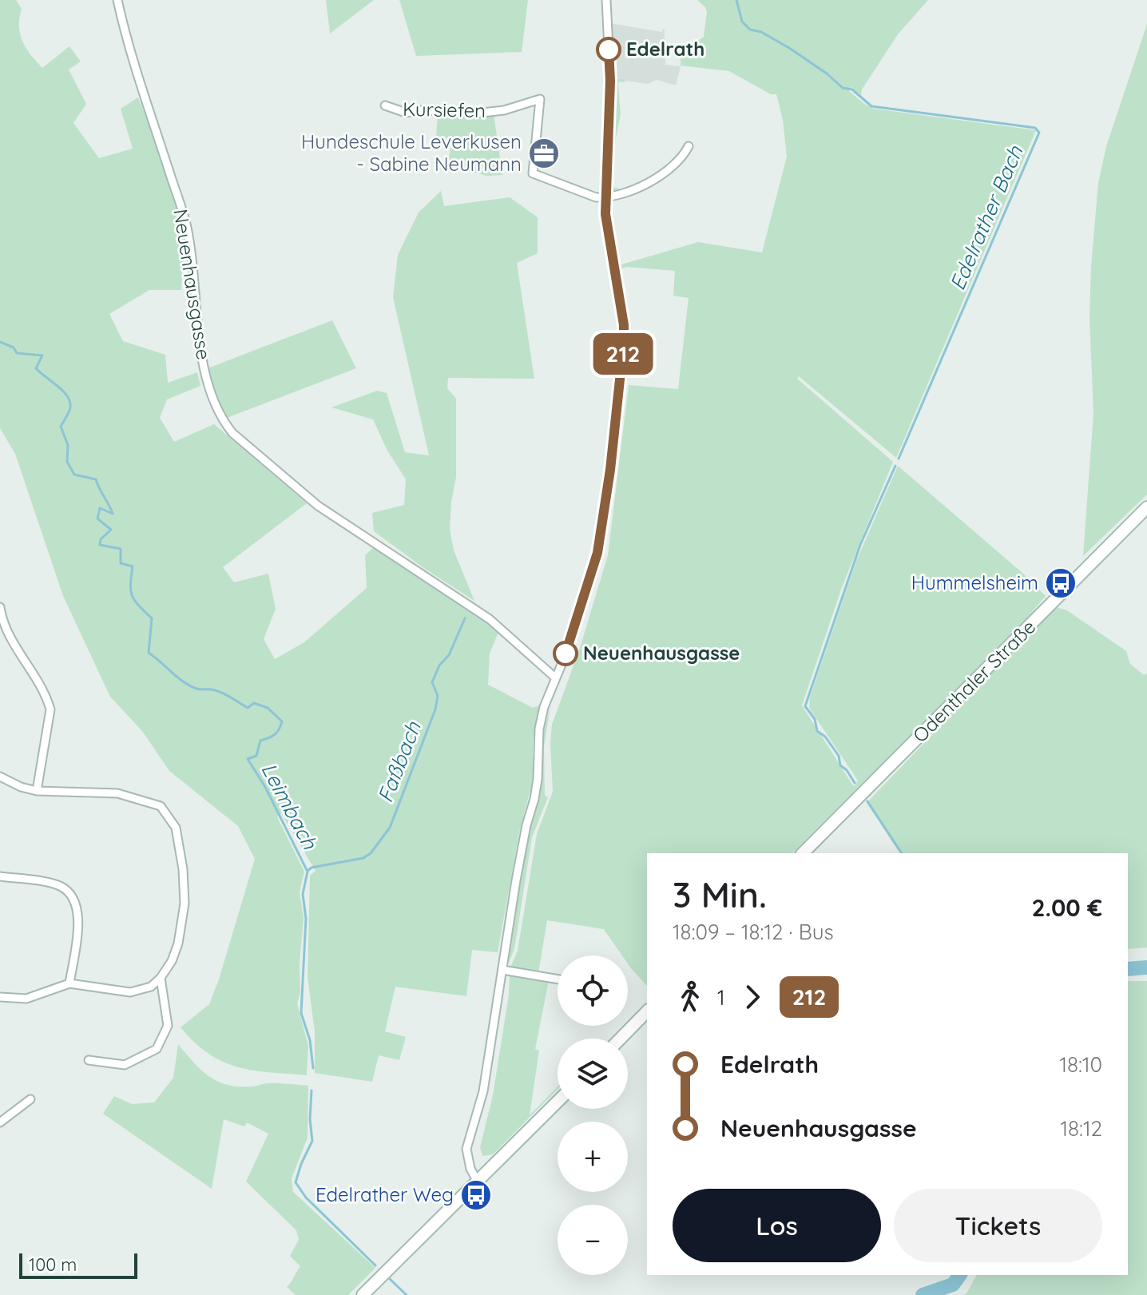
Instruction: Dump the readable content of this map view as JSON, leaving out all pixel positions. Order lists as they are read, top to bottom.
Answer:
{
  "streets": {
    "main road": ["Odenthaler Straße"],
    "street": ["Kursiefen", "Neuenhausgasse"]
  },
  "water": ["Edelrather Bach", "Faßbach", "Leimbach"],
  "places": {
    "other": ["Edelrath", "Neuenhausgasse"],
    "office": ["Hundeschule Leverkusen - Sabine Neumann"],
    "bus stop": ["Hummelsheim", "Edelrather Weg"]
  },
  "lines": ["bus line 212"],
  "scale_bar": "100 m",
  "page": {
    "on_map": "212",
    "heading": ["3 Min.", "18:09 – 18:12 · Bus", "2.00 €"],
    "map_buttons": ["+", "−"],
    "legs": ["1", "212"],
    "list": [
      {
        "name": "Edelrath",
        "value": "18:10"
      },
      {
        "name": "Neuenhausgasse",
        "value": "18:12"
      }
    ],
    "buttons": ["Los", "Tickets"],
    "scale": "100 m"
  }
}
